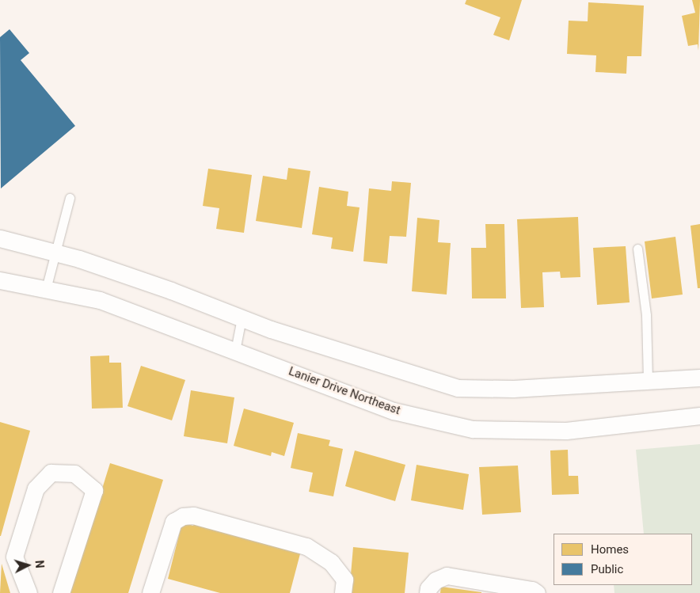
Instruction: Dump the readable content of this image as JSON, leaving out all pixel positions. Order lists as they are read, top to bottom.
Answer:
{
  "streets": {
    "street": ["Lanier Drive Northeast"]
  },
  "legend": ["Homes", "Public"],
  "north": "right"
}
